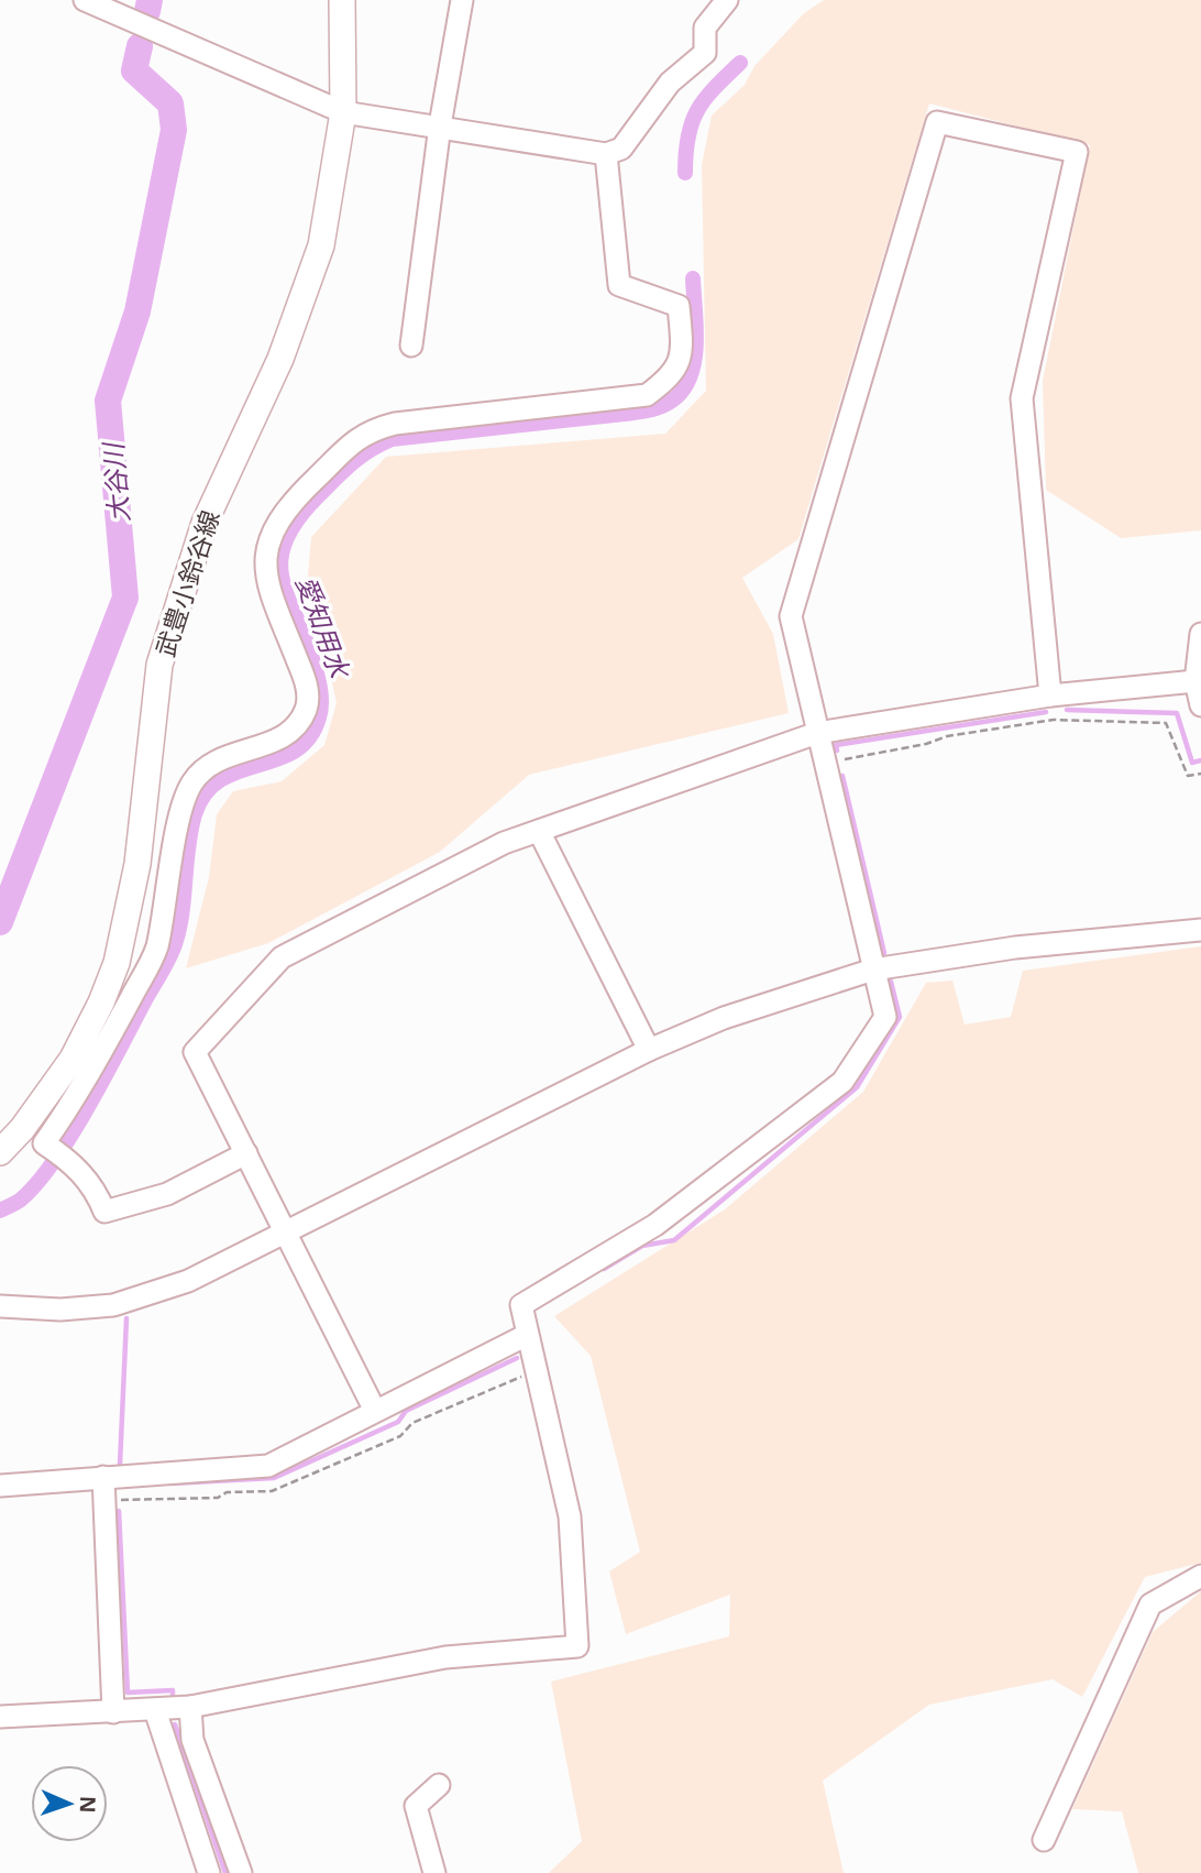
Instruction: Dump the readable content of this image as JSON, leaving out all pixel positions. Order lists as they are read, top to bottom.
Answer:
{
  "streets": {
    "main road": ["武豊小鈴谷線"]
  },
  "water": ["大谷川", "愛知用水"],
  "north": "right"
}
